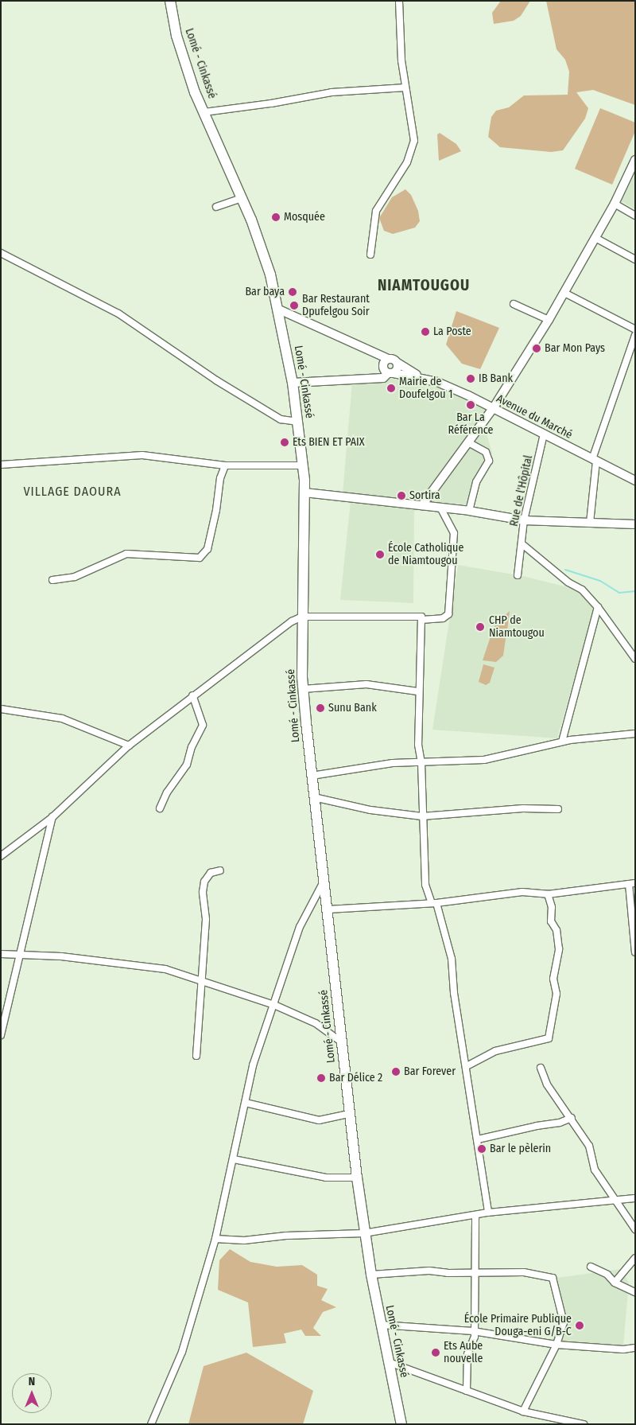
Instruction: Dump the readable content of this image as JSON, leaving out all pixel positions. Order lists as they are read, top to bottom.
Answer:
{
  "streets": {
    "highway": ["Lomé - Cinkassé"],
    "main road": ["Avenue du Marché"],
    "street": ["Rue de l'Hôpital"]
  },
  "crossings": [
    ["Avenue du Marché", "Rue de l'Hôpital"]
  ],
  "districts": ["NIAMTOUGOU", "VILLAGE DAOURA"],
  "places": [
    "Mosquée",
    "Bar baya",
    "Bar Restaurant Dpufelgou Soir",
    "La Poste",
    "Bar Mon Pays",
    "IB Bank",
    "Mairie de Doufelgou 1",
    "Bar La Référence",
    "Ets BIEN ET PAIX",
    "Sortira",
    "École Catholique de Niamtougou",
    "CHP de Niamtougou",
    "Sunu Bank",
    "Bar Forever",
    "Bar Délice 2",
    "Bar le pèlerin",
    "École Primaire Publique Douga-eni G/B-C",
    "Ets Aube nouvelle"
  ],
  "north": "top"
}
